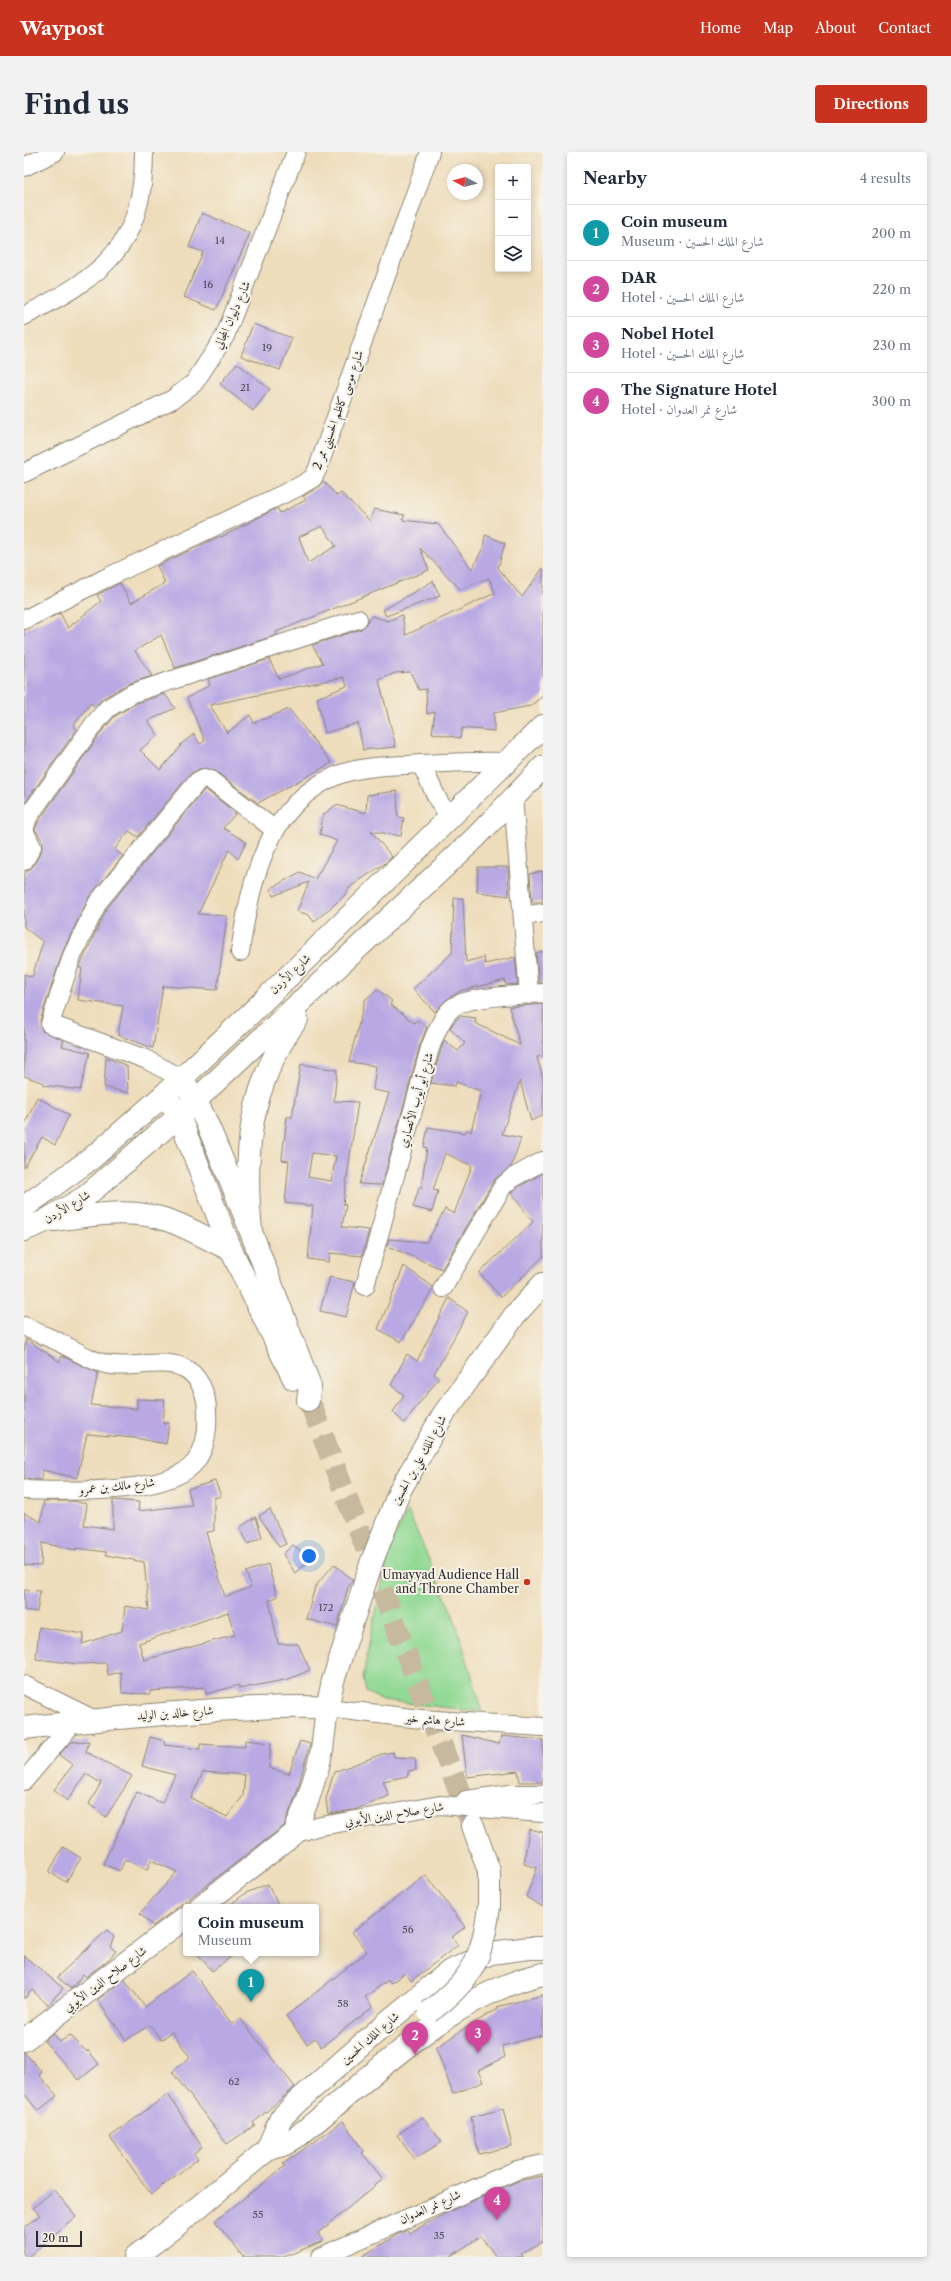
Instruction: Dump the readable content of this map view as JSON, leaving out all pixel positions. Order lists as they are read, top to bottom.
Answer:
{
  "streets": {
    "main road": [
      "شارع الأردن",
      "شارع الملك علي بن الحسين",
      "شارع خالد بن الوليد",
      "شارع صلاح الدين الأيوبي",
      "شارع الملك الحسين"
    ],
    "street": [
      "شارع دليوان المجالي",
      "شارع موسى كاظم الحسيني ممر 2",
      "شارع أبو أيوب الأنصاري",
      "شارع مالك بن عمرو",
      "شارع هاشم خير",
      "شارع نمر العدوان"
    ]
  },
  "crossings": [
    ["شارع الملك علي بن الحسين", "شارع خالد بن الوليد"],
    ["شارع الملك علي بن الحسين", "شارع هاشم خير"],
    ["شارع الملك علي بن الحسين", "شارع صلاح الدين الأيوبي"],
    ["شارع خالد بن الوليد", "شارع هاشم خير"],
    ["شارع خالد بن الوليد", "شارع صلاح الدين الأيوبي"],
    ["شارع هاشم خير", "شارع صلاح الدين الأيوبي"]
  ],
  "places": ["Umayyad Audience Hall and Throne Chamber"],
  "house_numbers": [
    "14",
    "16",
    "19",
    "21",
    "172",
    "56",
    "58",
    "62",
    "55",
    "35"
  ],
  "scale_bar": "20 m",
  "north": "left",
  "page": {
    "header": "Waypost",
    "nav": [
      "Home",
      "Map",
      "About",
      "Contact"
    ],
    "buttons": "Directions",
    "title": "Find us",
    "heading": ["Nearby", "4 results"],
    "map_buttons": ["+", "−"],
    "list": [
      {
        "mark": "1",
        "name": "Coin museum",
        "note": "Museum · شارع الملك الحسين",
        "value": "200 m"
      },
      {
        "mark": "2",
        "name": "DAR",
        "note": "Hotel · شارع الملك الحسين",
        "value": "220 m"
      },
      {
        "mark": "3",
        "name": "Nobel Hotel",
        "note": "Hotel · شارع الملك الحسين",
        "value": "230 m"
      },
      {
        "mark": "4",
        "name": "The Signature Hotel",
        "note": "Hotel · شارع نمر العدوان",
        "value": "300 m"
      }
    ],
    "popup": ["Coin museum", "Museum"],
    "pins": [
      "1",
      "3",
      "2",
      "4"
    ],
    "scale": "20 m"
  }
}
